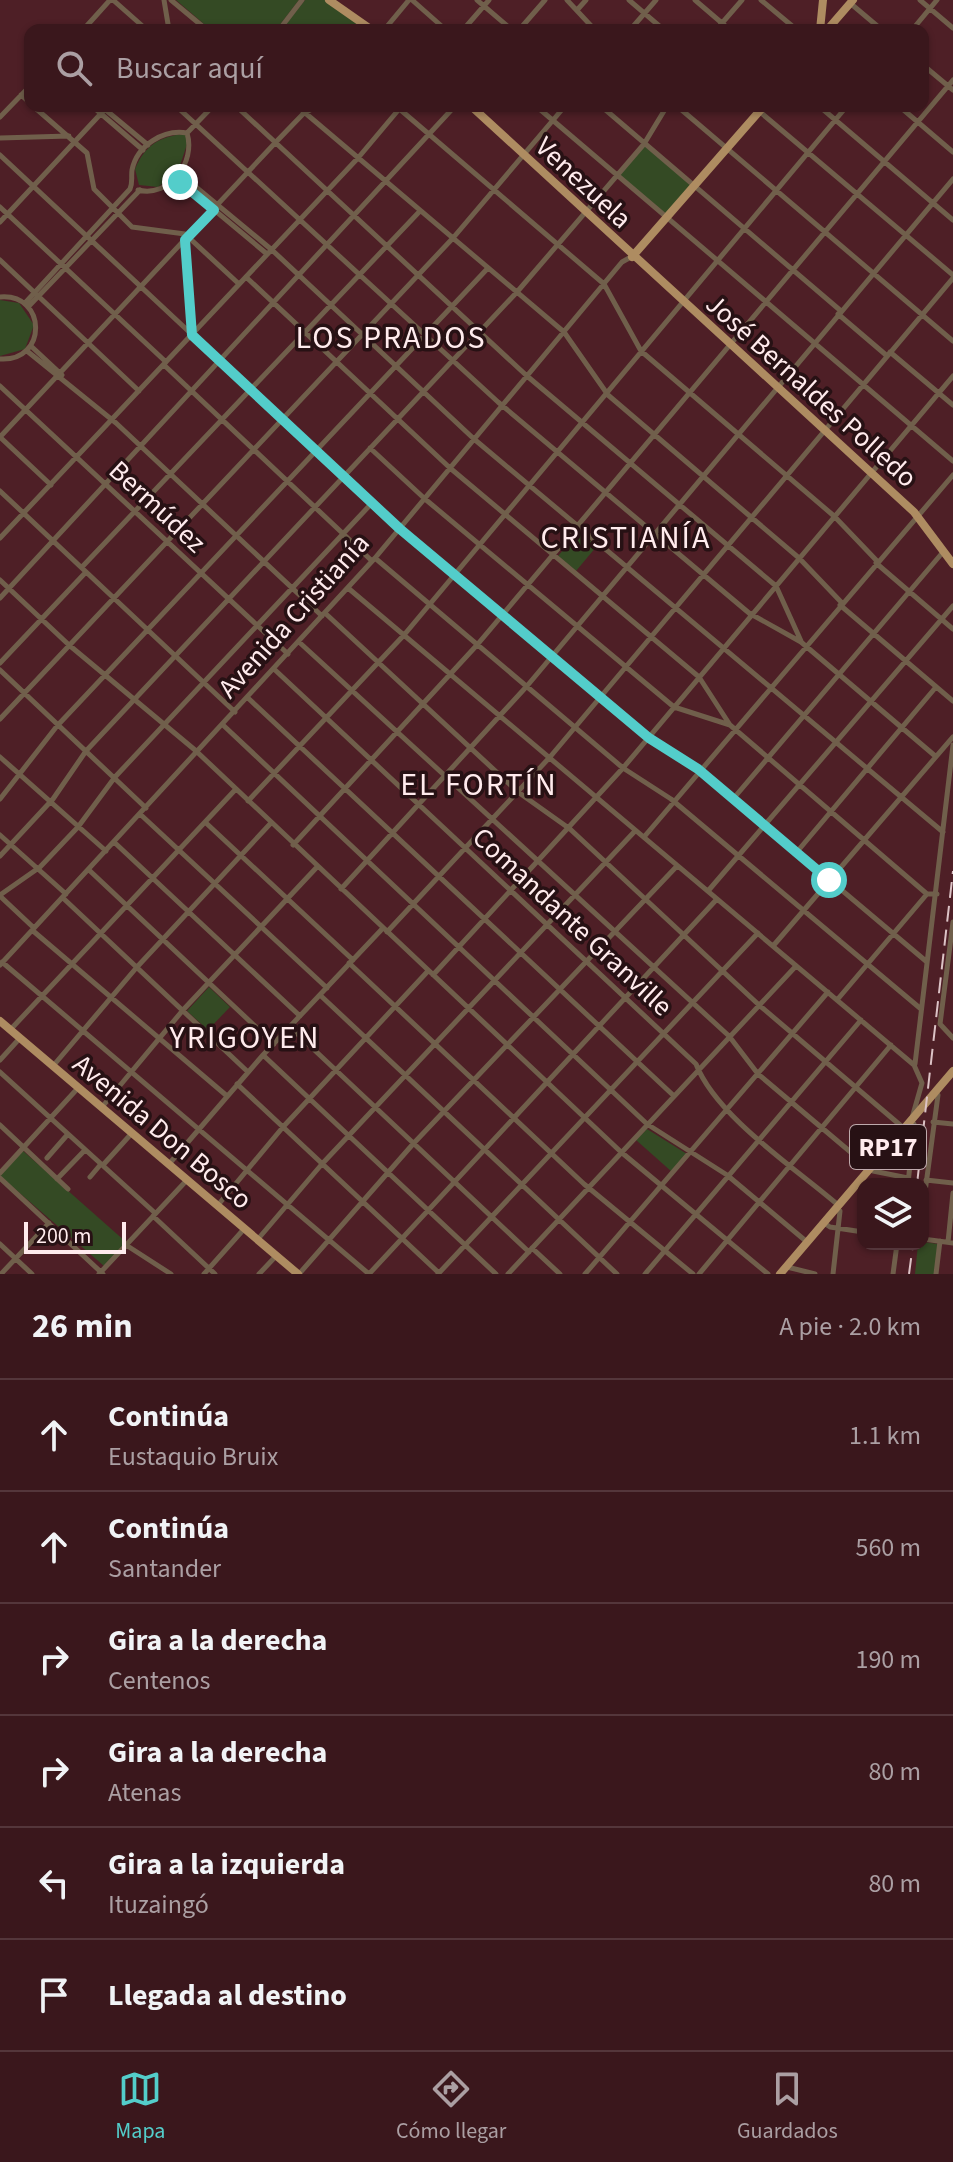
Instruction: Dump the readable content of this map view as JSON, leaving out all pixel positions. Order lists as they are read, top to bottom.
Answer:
{
  "streets": {
    "main road": [
      "Venezuela",
      "José Bernaldes Polledo",
      "Avenida Cristianía",
      "Avenida Don Bosco",
      "RP17"
    ],
    "street": ["Bermúdez", "Comandante Granville"]
  },
  "crossings": [
    ["Venezuela", "José Bernaldes Polledo"],
    ["Venezuela", "Avenida Cristianía"],
    ["José Bernaldes Polledo", "Avenida Cristianía"],
    ["Bermúdez", "Avenida Cristianía"],
    ["Avenida Cristianía", "Comandante Granville"],
    ["Comandante Granville", "RP17"]
  ],
  "districts": [
    "LOS PRADOS",
    "CRISTIANÍA",
    "EL FORTÍN",
    "YRIGOYEN"
  ],
  "scale_bar": "200 m",
  "page": {
    "search": "Buscar aquí",
    "scale": "200 m",
    "heading": ["26 min", "A pie · 2.0 km"],
    "list": [
      ["Continúa", "Eustaquio Bruix", "1.1 km"],
      ["Continúa", "Santander", "560 m"],
      ["Gira a la derecha", "Centenos", "190 m"],
      ["Gira a la derecha", "Atenas", "80 m"],
      ["Gira a la izquierda", "Ituzaingó", "80 m"],
      "Llegada al destino"
    ],
    "nav": ["Mapa", "Cómo llegar", "Guardados"]
  }
}
